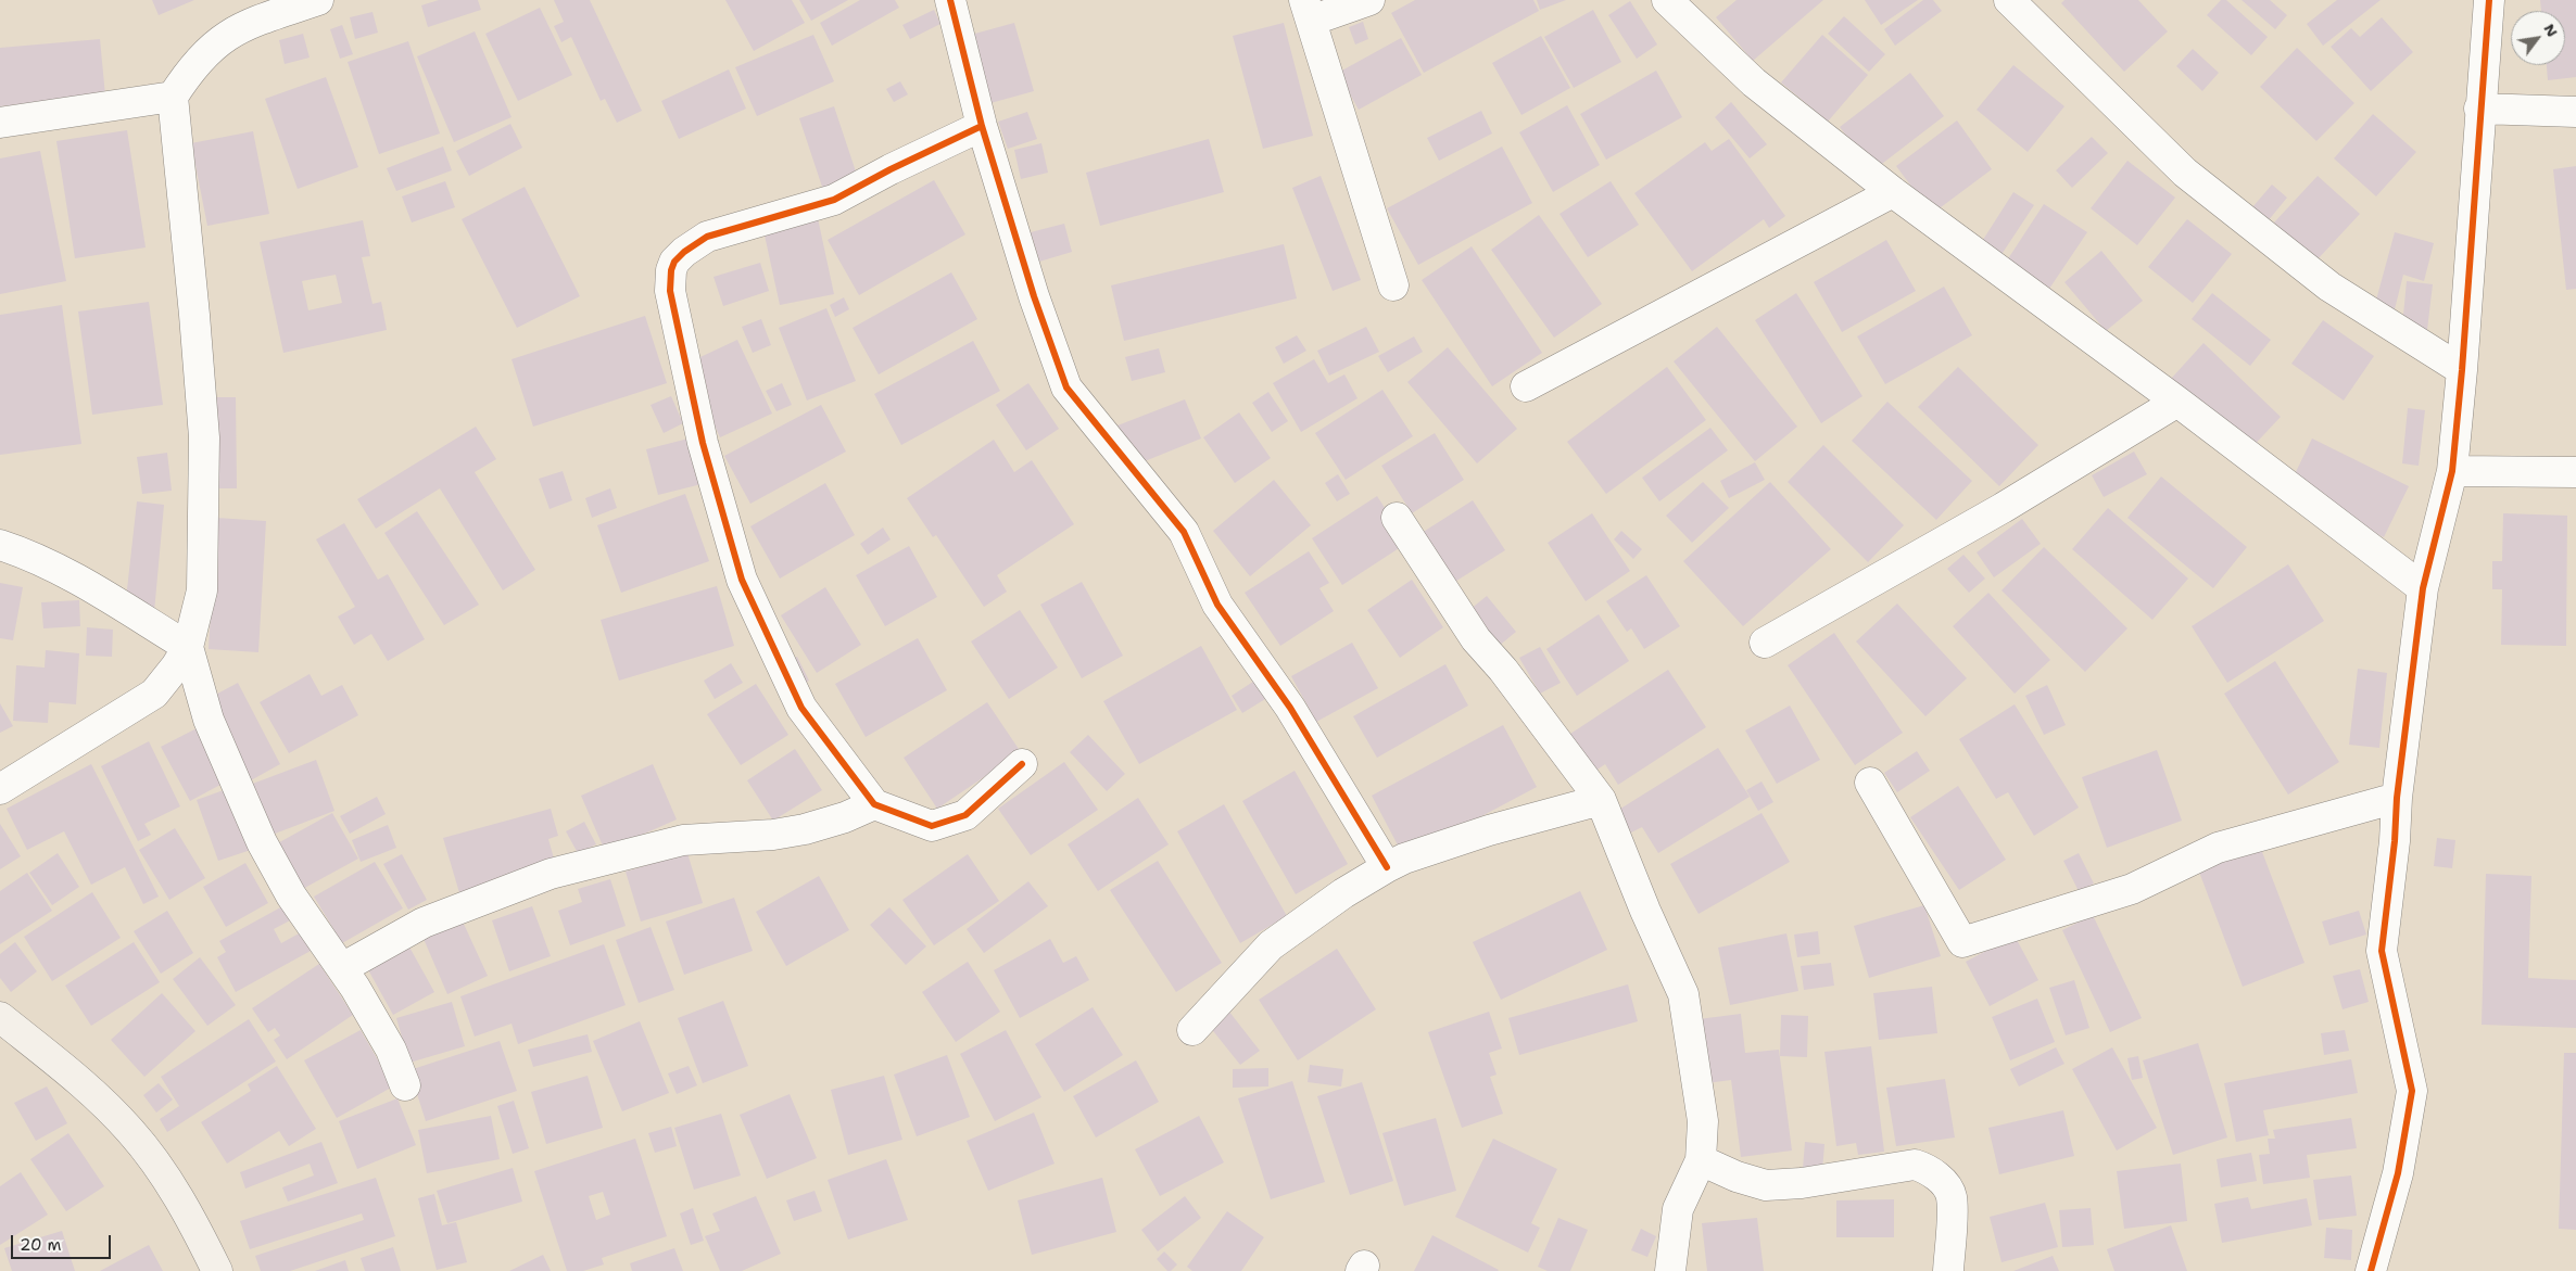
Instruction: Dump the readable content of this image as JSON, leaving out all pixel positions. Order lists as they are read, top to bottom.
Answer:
{
  "scale_bar": "20 m",
  "north": "top right"
}
